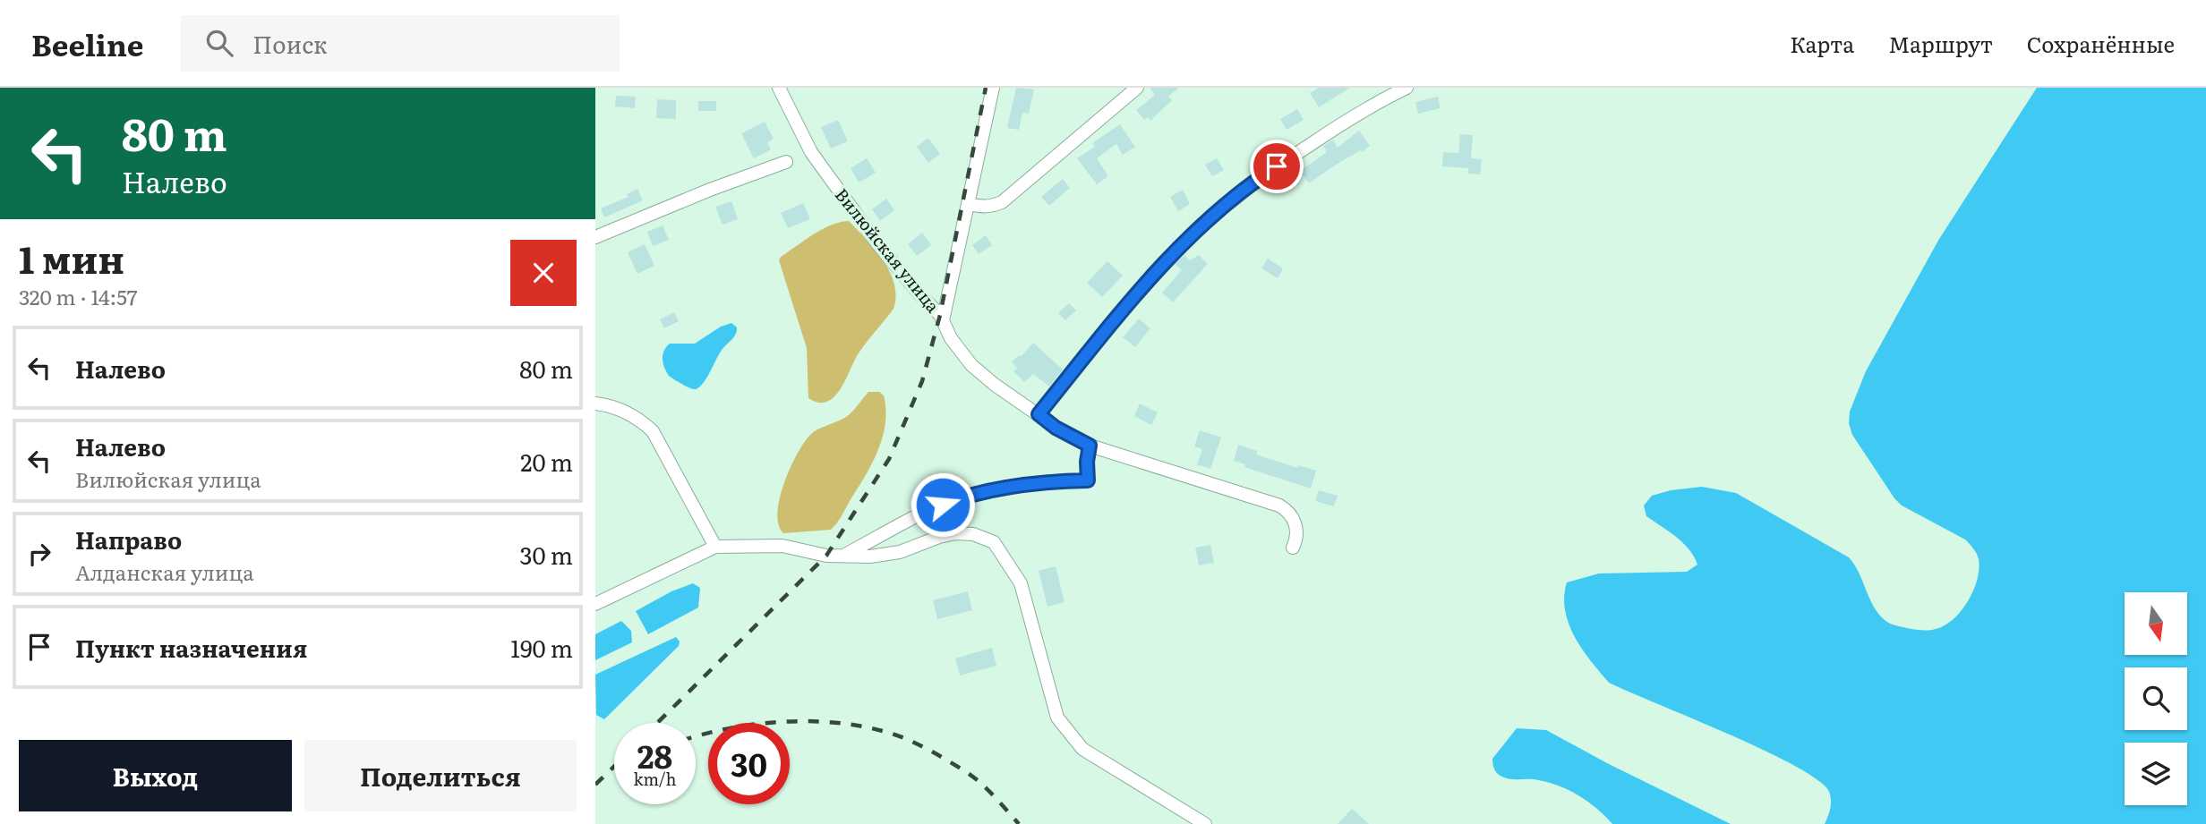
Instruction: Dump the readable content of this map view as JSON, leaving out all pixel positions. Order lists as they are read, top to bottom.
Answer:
{
  "streets": {
    "street": ["Вилюйская улица"]
  },
  "north": "bottom",
  "page": {
    "header": "Beeline",
    "search": "Поиск",
    "nav": ["Карта", "Маршрут", "Сохранённые"],
    "turn": ["80 m", "Налево"],
    "heading": ["1 мин", "320 m · 14:57"],
    "list": [
      {
        "name": "Налево",
        "value": "80 m"
      },
      {
        "name": "Налево",
        "note": "Вилюйская улица",
        "value": "20 m"
      },
      {
        "name": "Направо",
        "note": "Алданская улица",
        "value": "30 m"
      },
      {
        "name": "Пункт назначения",
        "value": "190 m"
      }
    ],
    "speed": "28 km/h",
    "limit": "30",
    "buttons": ["Выход", "Поделиться"]
  }
}
